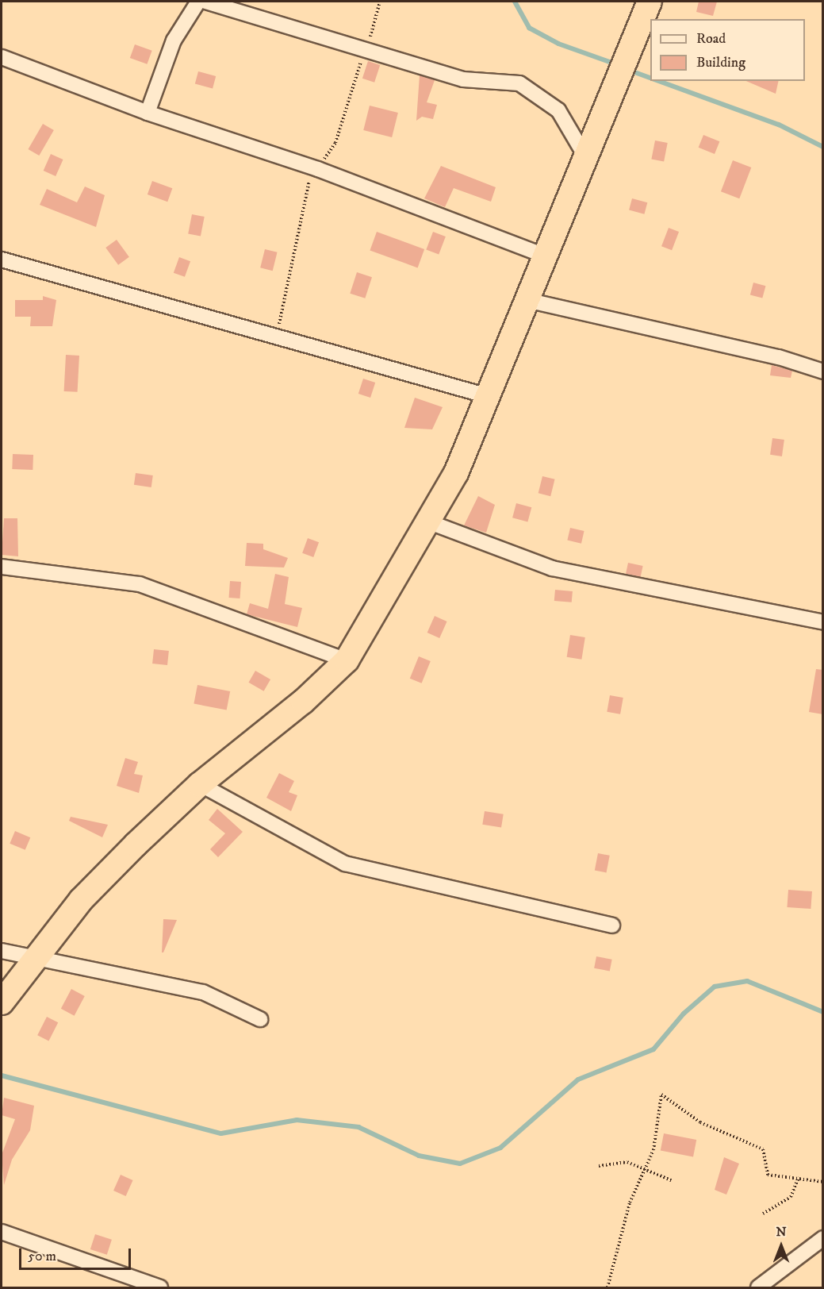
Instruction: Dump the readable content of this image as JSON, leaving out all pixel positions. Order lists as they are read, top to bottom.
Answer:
{
  "legend": ["Road", "Building"],
  "scale_bar": "50 m",
  "north": "top"
}
